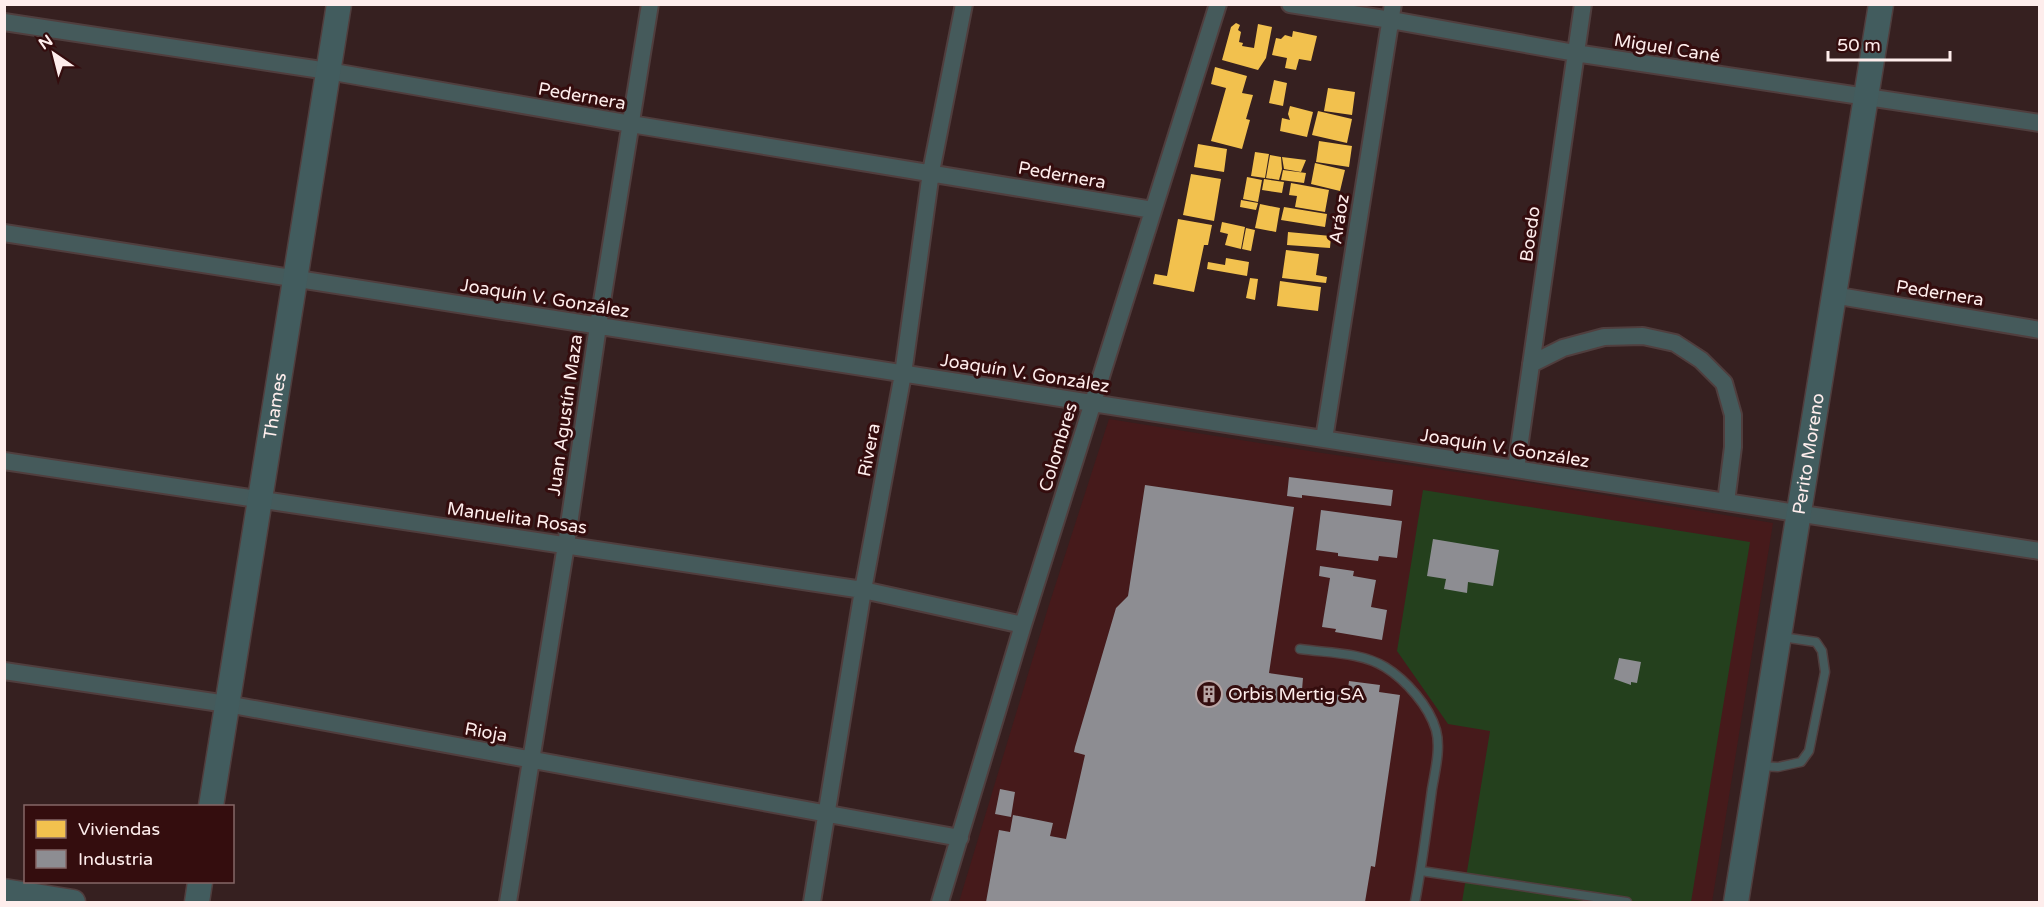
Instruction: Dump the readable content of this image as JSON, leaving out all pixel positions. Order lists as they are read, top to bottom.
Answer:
{
  "streets": {
    "street": [
      "Miguel Cané",
      "Pedernera",
      "Aráoz",
      "Boedo",
      "Joaquín V. González",
      "Thames",
      "Juan Agustín Maza",
      "Colombres",
      "Rivera",
      "Perito Moreno",
      "Manuelita Rosas",
      "Rioja"
    ]
  },
  "crossings": [
    ["Miguel Cané", "Aráoz"],
    ["Miguel Cané", "Boedo"],
    ["Miguel Cané", "Perito Moreno"],
    ["Pedernera", "Thames"],
    ["Pedernera", "Juan Agustín Maza"],
    ["Pedernera", "Colombres"],
    ["Pedernera", "Rivera"],
    ["Pedernera", "Perito Moreno"],
    ["Aráoz", "Joaquín V. González"],
    ["Boedo", "Joaquín V. González"],
    ["Joaquín V. González", "Thames"],
    ["Joaquín V. González", "Juan Agustín Maza"],
    ["Joaquín V. González", "Colombres"],
    ["Joaquín V. González", "Rivera"],
    ["Joaquín V. González", "Perito Moreno"],
    ["Thames", "Manuelita Rosas"],
    ["Thames", "Rioja"],
    ["Juan Agustín Maza", "Manuelita Rosas"],
    ["Juan Agustín Maza", "Rioja"],
    ["Colombres", "Manuelita Rosas"],
    ["Colombres", "Rioja"],
    ["Rivera", "Manuelita Rosas"],
    ["Rivera", "Rioja"]
  ],
  "places": {
    "building": ["Orbis Mertig SA"]
  },
  "legend": ["Viviendas", "Industria"],
  "scale_bar": "50 m",
  "north": "top left"
}
